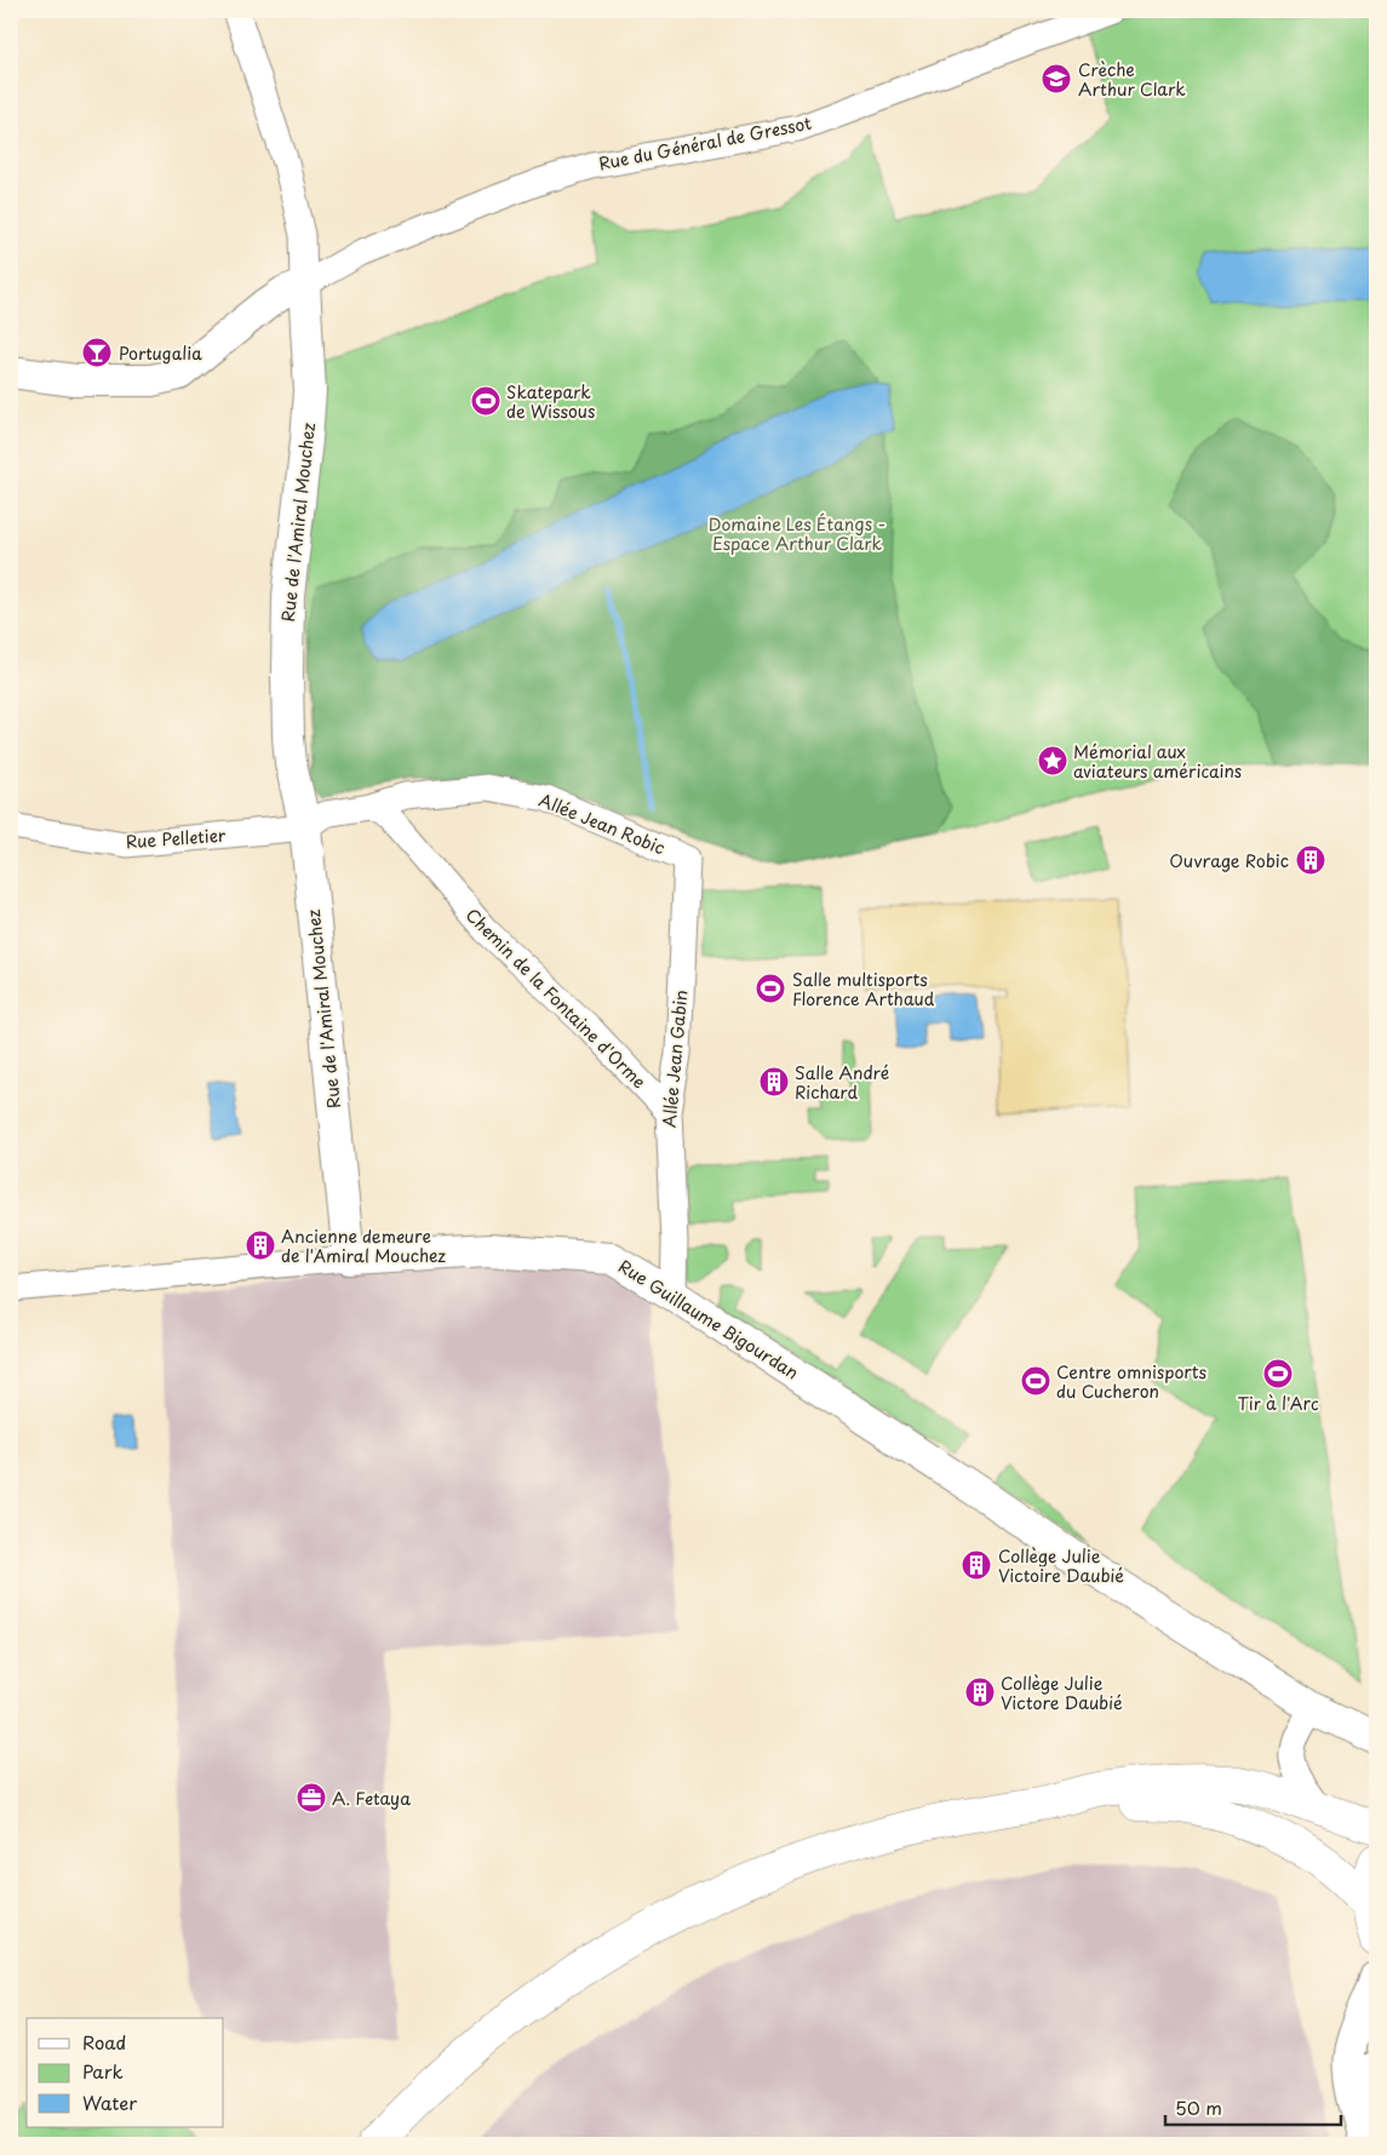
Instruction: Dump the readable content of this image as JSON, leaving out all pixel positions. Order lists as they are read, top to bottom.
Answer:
{
  "streets": {
    "street": [
      "Rue du Général de Gressot",
      "Rue de l'Amiral Mouchez",
      "Allée Jean Robic",
      "Rue Pelletier",
      "Chemin de la Fontaine d'Orme",
      "Allée Jean Gabin",
      "Rue Guillaume Bigourdan"
    ]
  },
  "crossings": [
    ["Rue du Général de Gressot", "Rue de l'Amiral Mouchez"],
    ["Rue de l'Amiral Mouchez", "Allée Jean Robic"],
    ["Rue de l'Amiral Mouchez", "Rue Pelletier"],
    ["Rue de l'Amiral Mouchez", "Rue Guillaume Bigourdan"],
    ["Allée Jean Robic", "Rue Pelletier"],
    ["Allée Jean Robic", "Chemin de la Fontaine d'Orme"],
    ["Allée Jean Robic", "Allée Jean Gabin"],
    ["Chemin de la Fontaine d'Orme", "Allée Jean Gabin"],
    ["Allée Jean Gabin", "Rue Guillaume Bigourdan"]
  ],
  "parks": ["Domaine Les Étangs - Espace Arthur Clark"],
  "places": {
    "school or university": ["Crèche Arthur Clark"],
    "bar": ["Portugalia"],
    "sports": [
      "Skatepark de Wissous",
      "Salle multisports Florence Arthaud",
      "Tir à l'Arc",
      "Centre omnisports du Cucheron"
    ],
    "place": ["Mémorial aux aviateurs américains"],
    "building": [
      "Ouvrage Robic",
      "Salle André Richard",
      "Ancienne demeure de l'Amiral Mouchez",
      "Collège Julie Victoire Daubié",
      "Collège Julie Victore Daubié"
    ],
    "office": ["A. Fetaya"]
  },
  "legend": ["Road", "Park", "Water"],
  "scale_bar": "50 m"
}
